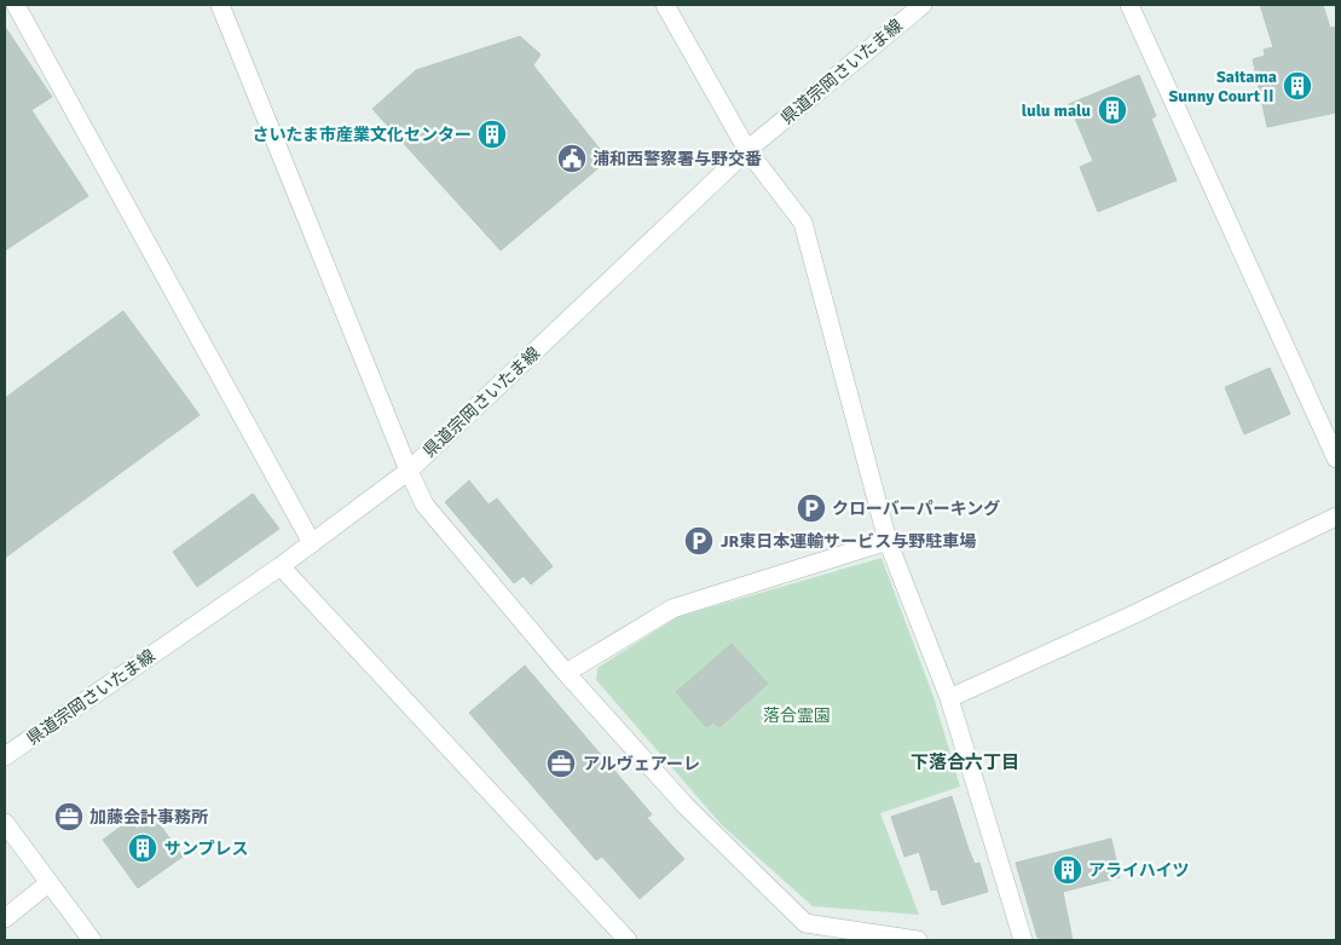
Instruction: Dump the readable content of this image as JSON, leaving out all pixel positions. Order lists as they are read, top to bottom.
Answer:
{
  "streets": {
    "street": ["県道宗岡さいたま線"]
  },
  "districts": ["下落合六丁目"],
  "parks": ["落合霊園"],
  "places": {
    "building": [
      "Saitama Sunny CourtⅡ",
      "lulu malu",
      "さいたま市産業文化センター",
      "サンプレス",
      "アライハイツ"
    ],
    "public building": ["浦和西警察署与野交番"],
    "parking": ["クローバーパーキング", "JR東日本運輸サービス与野駐車場"],
    "office": ["アルヴェアーレ", "加藤会計事務所"]
  }
}
